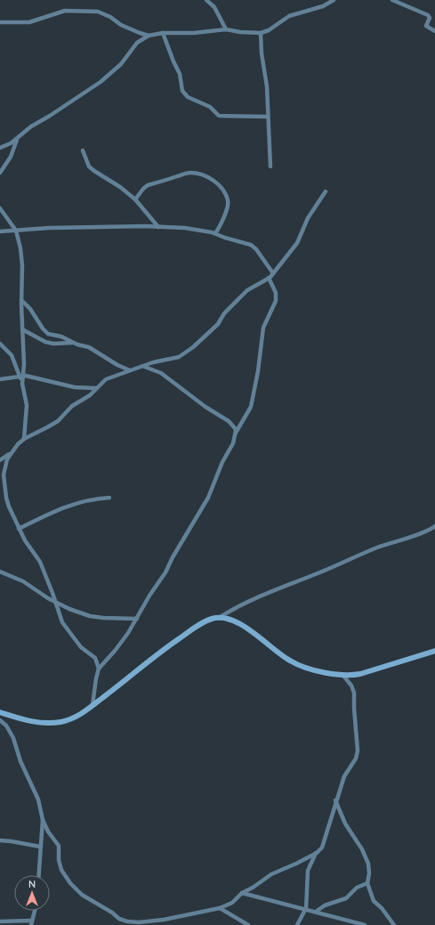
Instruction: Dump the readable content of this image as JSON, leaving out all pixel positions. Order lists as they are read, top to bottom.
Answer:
{
  "north": "top"
}
